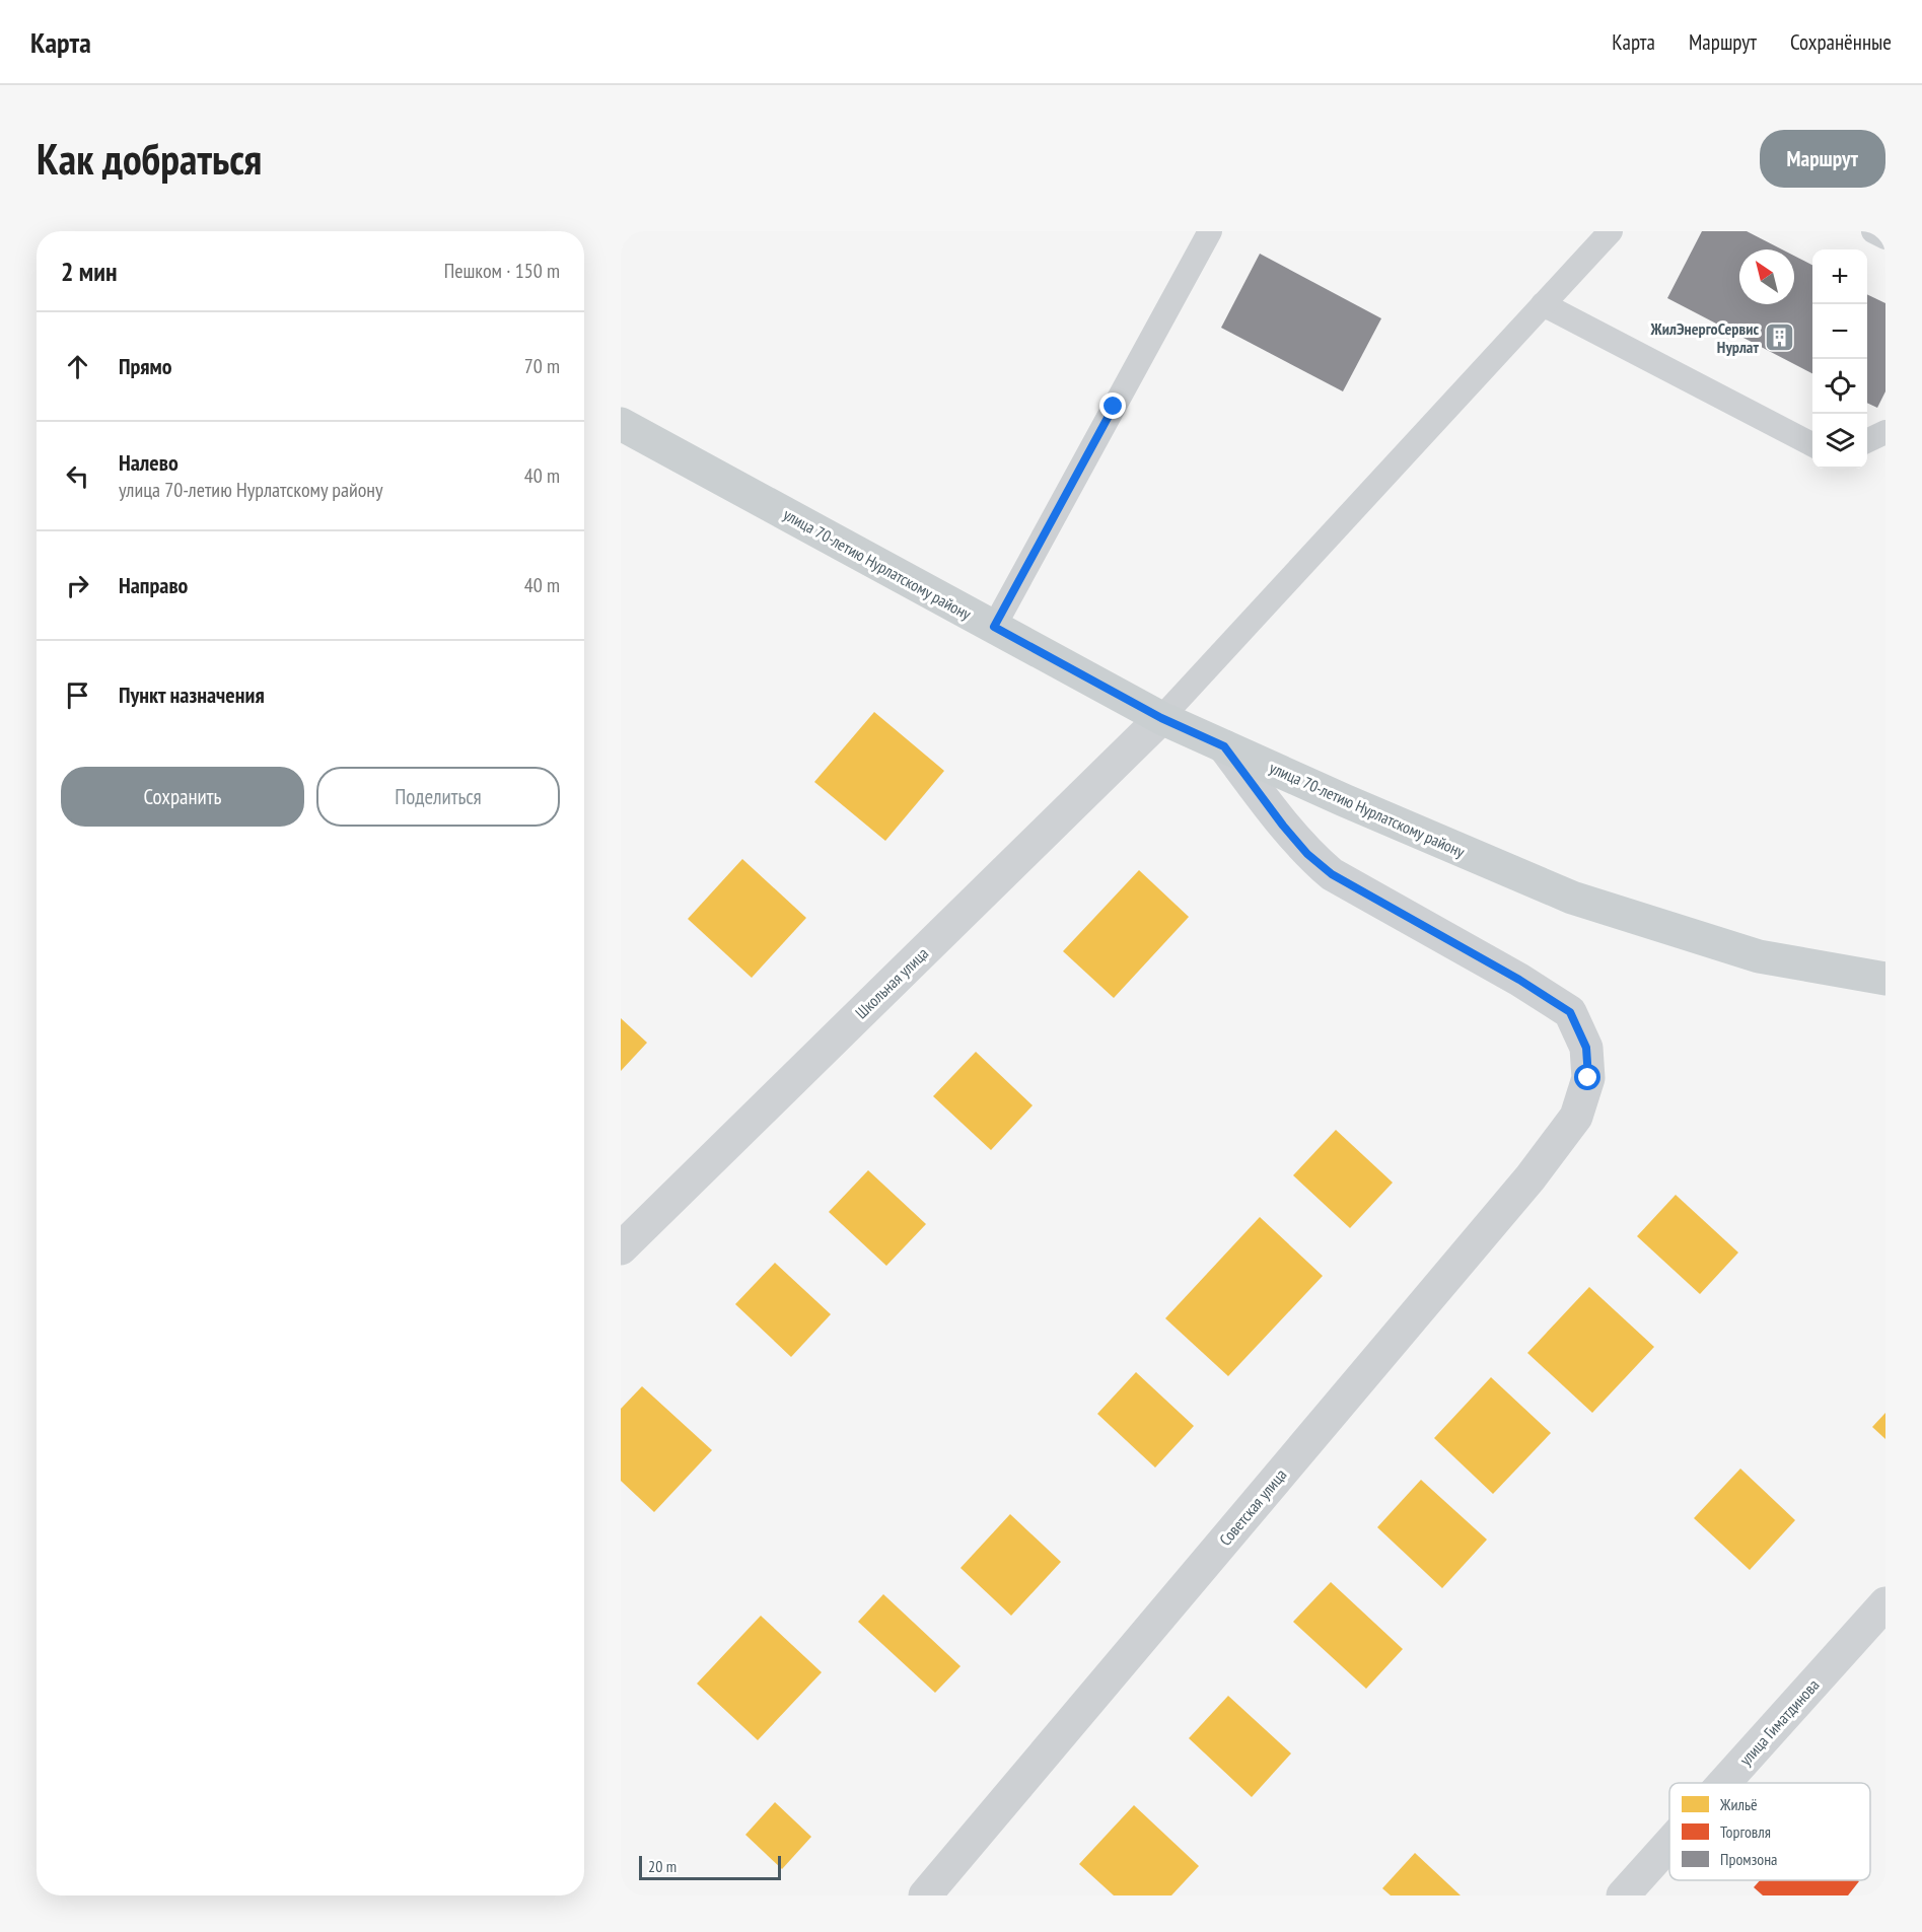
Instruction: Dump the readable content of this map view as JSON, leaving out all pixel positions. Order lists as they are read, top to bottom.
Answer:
{
  "streets": {
    "main road": ["улица 70-летию Нурлатскому району"],
    "street": ["Школьная улица", "Советская улица", "улица Гиматдинова"]
  },
  "crossings": [
    ["улица 70-летию Нурлатскому району", "Школьная улица"],
    ["улица 70-летию Нурлатскому району", "Советская улица"]
  ],
  "places": {
    "building": ["ЖилЭнергоСервис Нурлат"]
  },
  "legend": ["Жильё", "Торговля", "Промзона"],
  "scale_bar": "20 m",
  "north": "top left",
  "page": {
    "header": "Карта",
    "nav": ["Карта", "Маршрут", "Сохранённые"],
    "buttons": [
      "Маршрут",
      ["Сохранить", "Поделиться"]
    ],
    "title": "Как добраться",
    "heading": ["2 мин", "Пешком · 150 m"],
    "map_buttons": ["+", "−"],
    "list": [
      ["Прямо", "70 m"],
      ["Налево", "улица 70-летию Нурлатскому району", "40 m"],
      ["Направо", "40 m"],
      "Пункт назначения"
    ],
    "scale": "20 m"
  }
}
